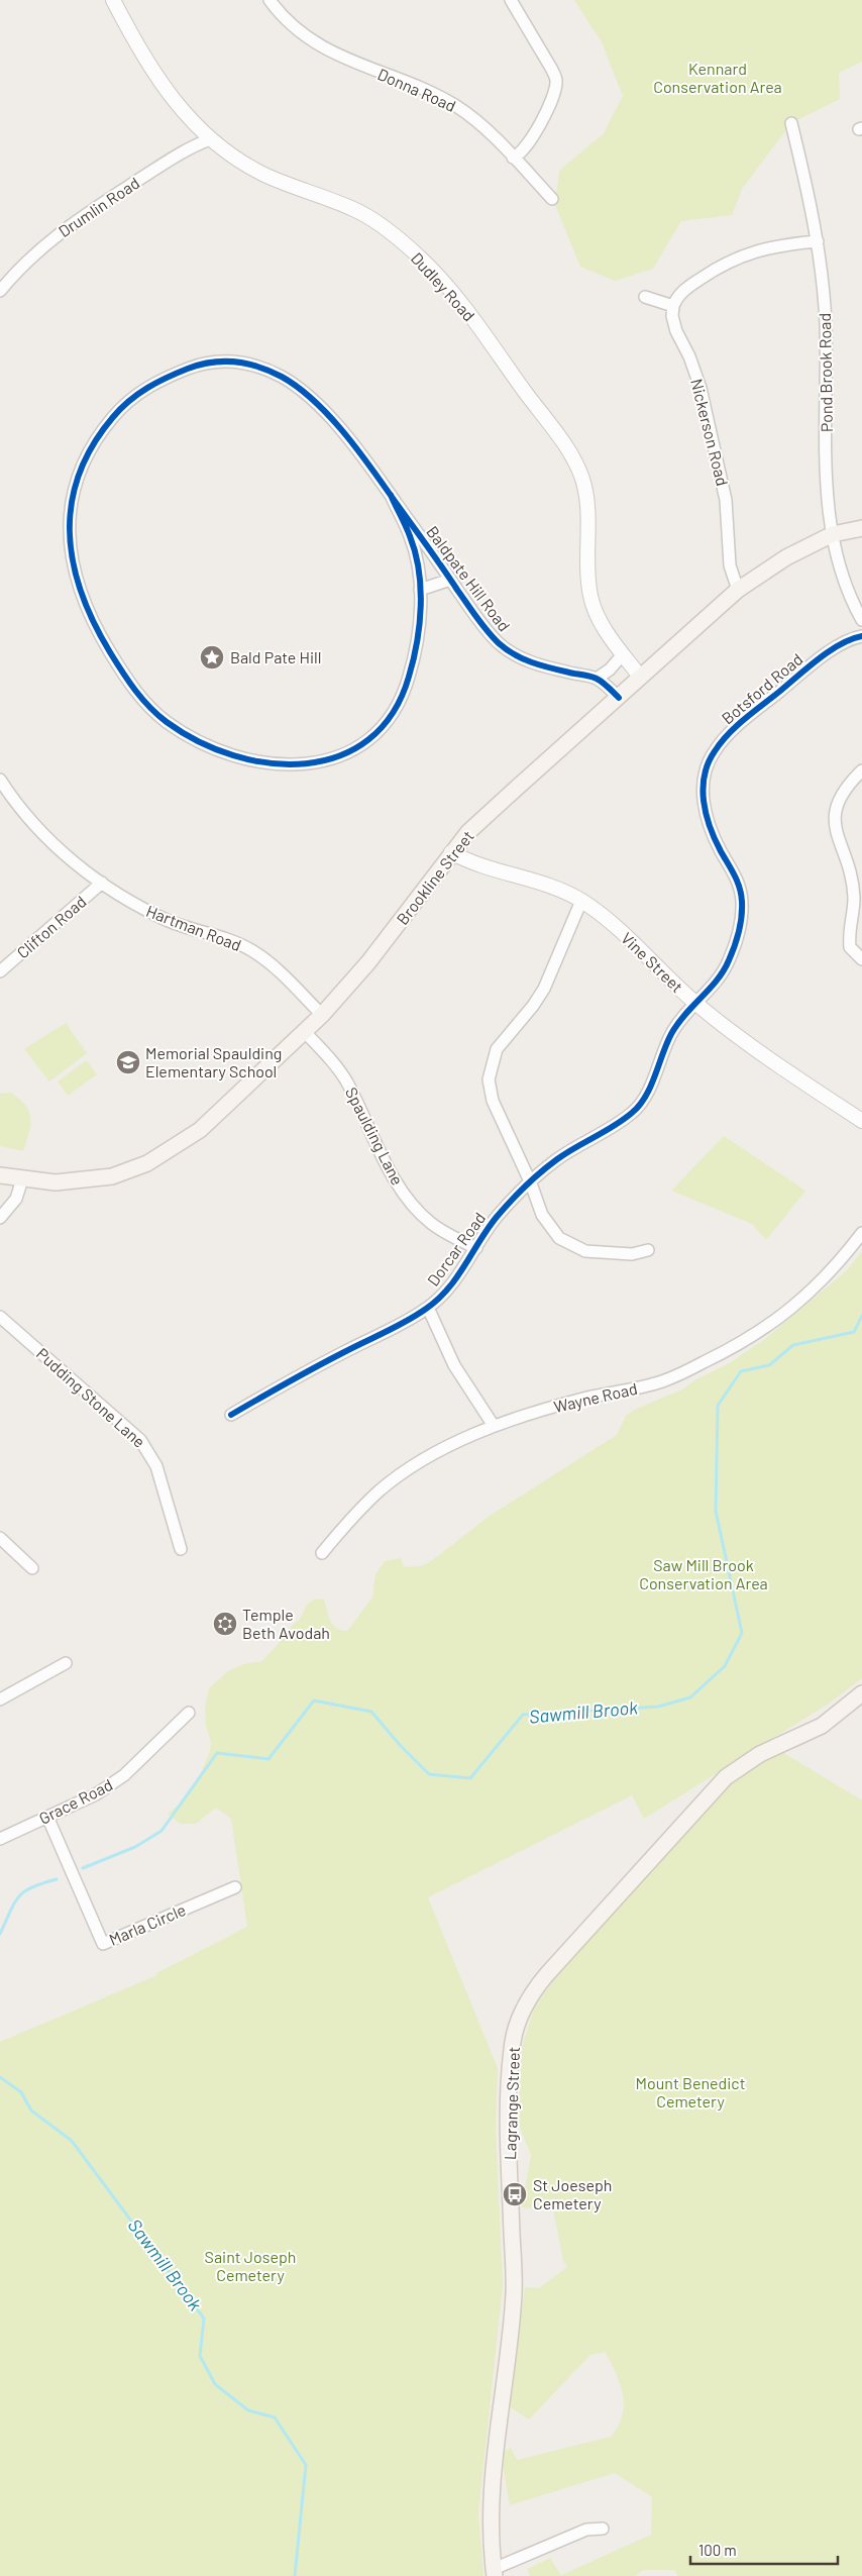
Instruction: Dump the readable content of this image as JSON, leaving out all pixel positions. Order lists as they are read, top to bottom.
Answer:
{
  "streets": {
    "main road": ["Brookline Street", "Lagrange Street"],
    "street": [
      "Donna Road",
      "Drumlin Road",
      "Dudley Road",
      "Pond Brook Road",
      "Nickerson Road",
      "Baldpate Hill Road",
      "Botsford Road",
      "Clifton Road",
      "Hartman Road",
      "Vine Street",
      "Spaulding Lane",
      "Dorcar Road",
      "Pudding Stone Lane",
      "Wayne Road",
      "Grace Road",
      "Marla Circle"
    ]
  },
  "crossings": [
    ["Drumlin Road", "Dudley Road"],
    ["Dudley Road", "Brookline Street"],
    ["Pond Brook Road", "Brookline Street"],
    ["Nickerson Road", "Brookline Street"],
    ["Baldpate Hill Road", "Brookline Street"],
    ["Botsford Road", "Vine Street"],
    ["Botsford Road", "Dorcar Road"],
    ["Brookline Street", "Hartman Road"],
    ["Brookline Street", "Vine Street"],
    ["Brookline Street", "Spaulding Lane"],
    ["Clifton Road", "Hartman Road"],
    ["Vine Street", "Dorcar Road"],
    ["Spaulding Lane", "Dorcar Road"],
    ["Grace Road", "Marla Circle"]
  ],
  "water": ["Sawmill Brook"],
  "parks": [
    "Kennard Conservation Area",
    "Saw Mill Brook Conservation Area",
    "Mount Benedict Cemetery",
    "Saint Joseph Cemetery"
  ],
  "places": {
    "place": ["Bald Pate Hill"],
    "school or university": ["Memorial Spaulding Elementary School"],
    "synagogue": ["Temple Beth Avodah"],
    "bus stop": ["St Joeseph Cemetery"]
  },
  "scale_bar": "100 m"
}
